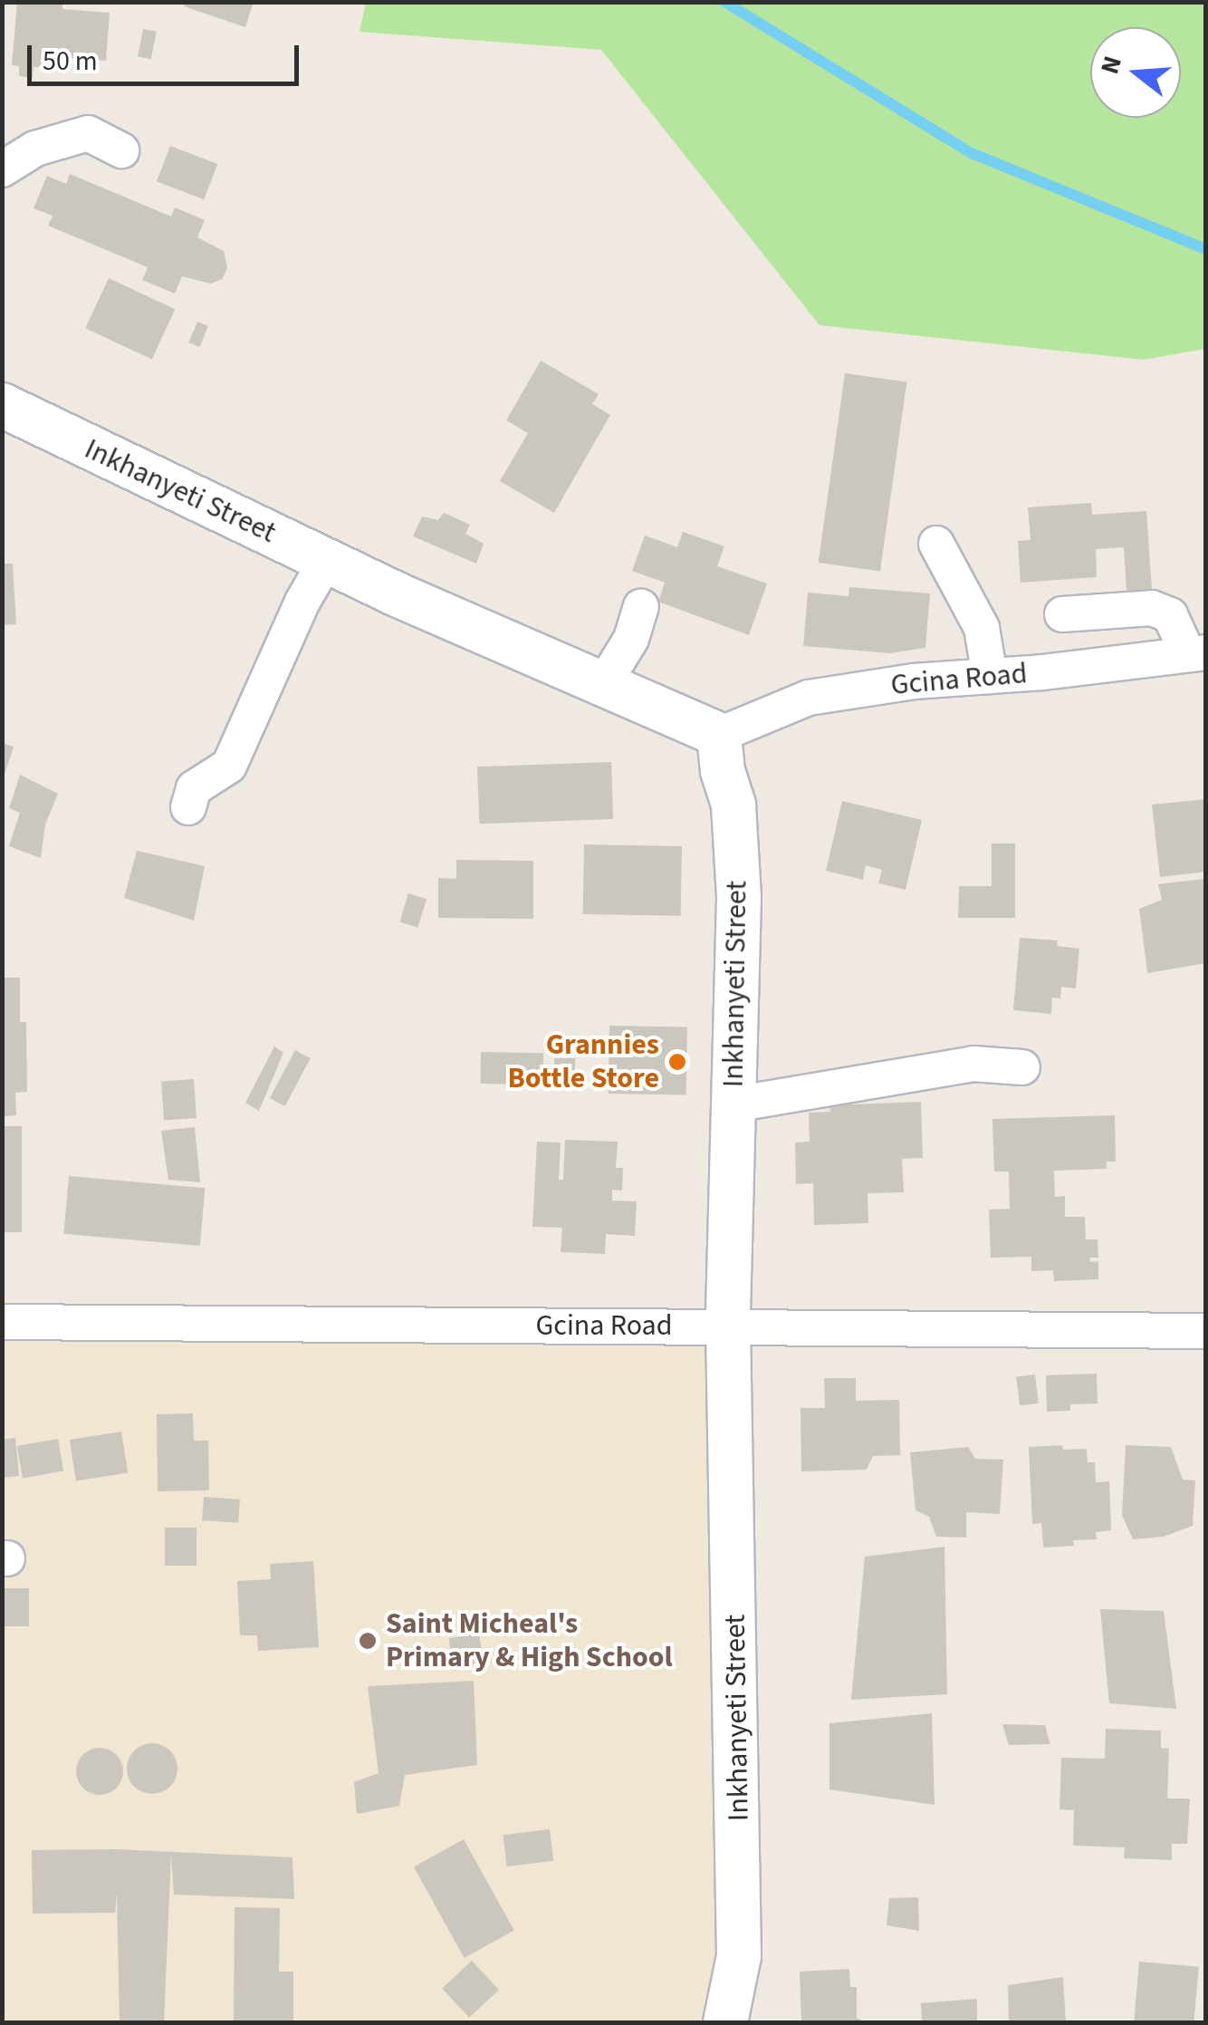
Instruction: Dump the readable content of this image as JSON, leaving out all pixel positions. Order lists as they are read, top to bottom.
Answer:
{
  "streets": {
    "street": ["Inkhanyeti Street", "Gcina Road"]
  },
  "crossings": [
    ["Inkhanyeti Street", "Gcina Road"]
  ],
  "places": ["Grannies Bottle Store", "Saint Micheal's Primary & High School"],
  "scale_bar": "50 m",
  "north": "left"
}
